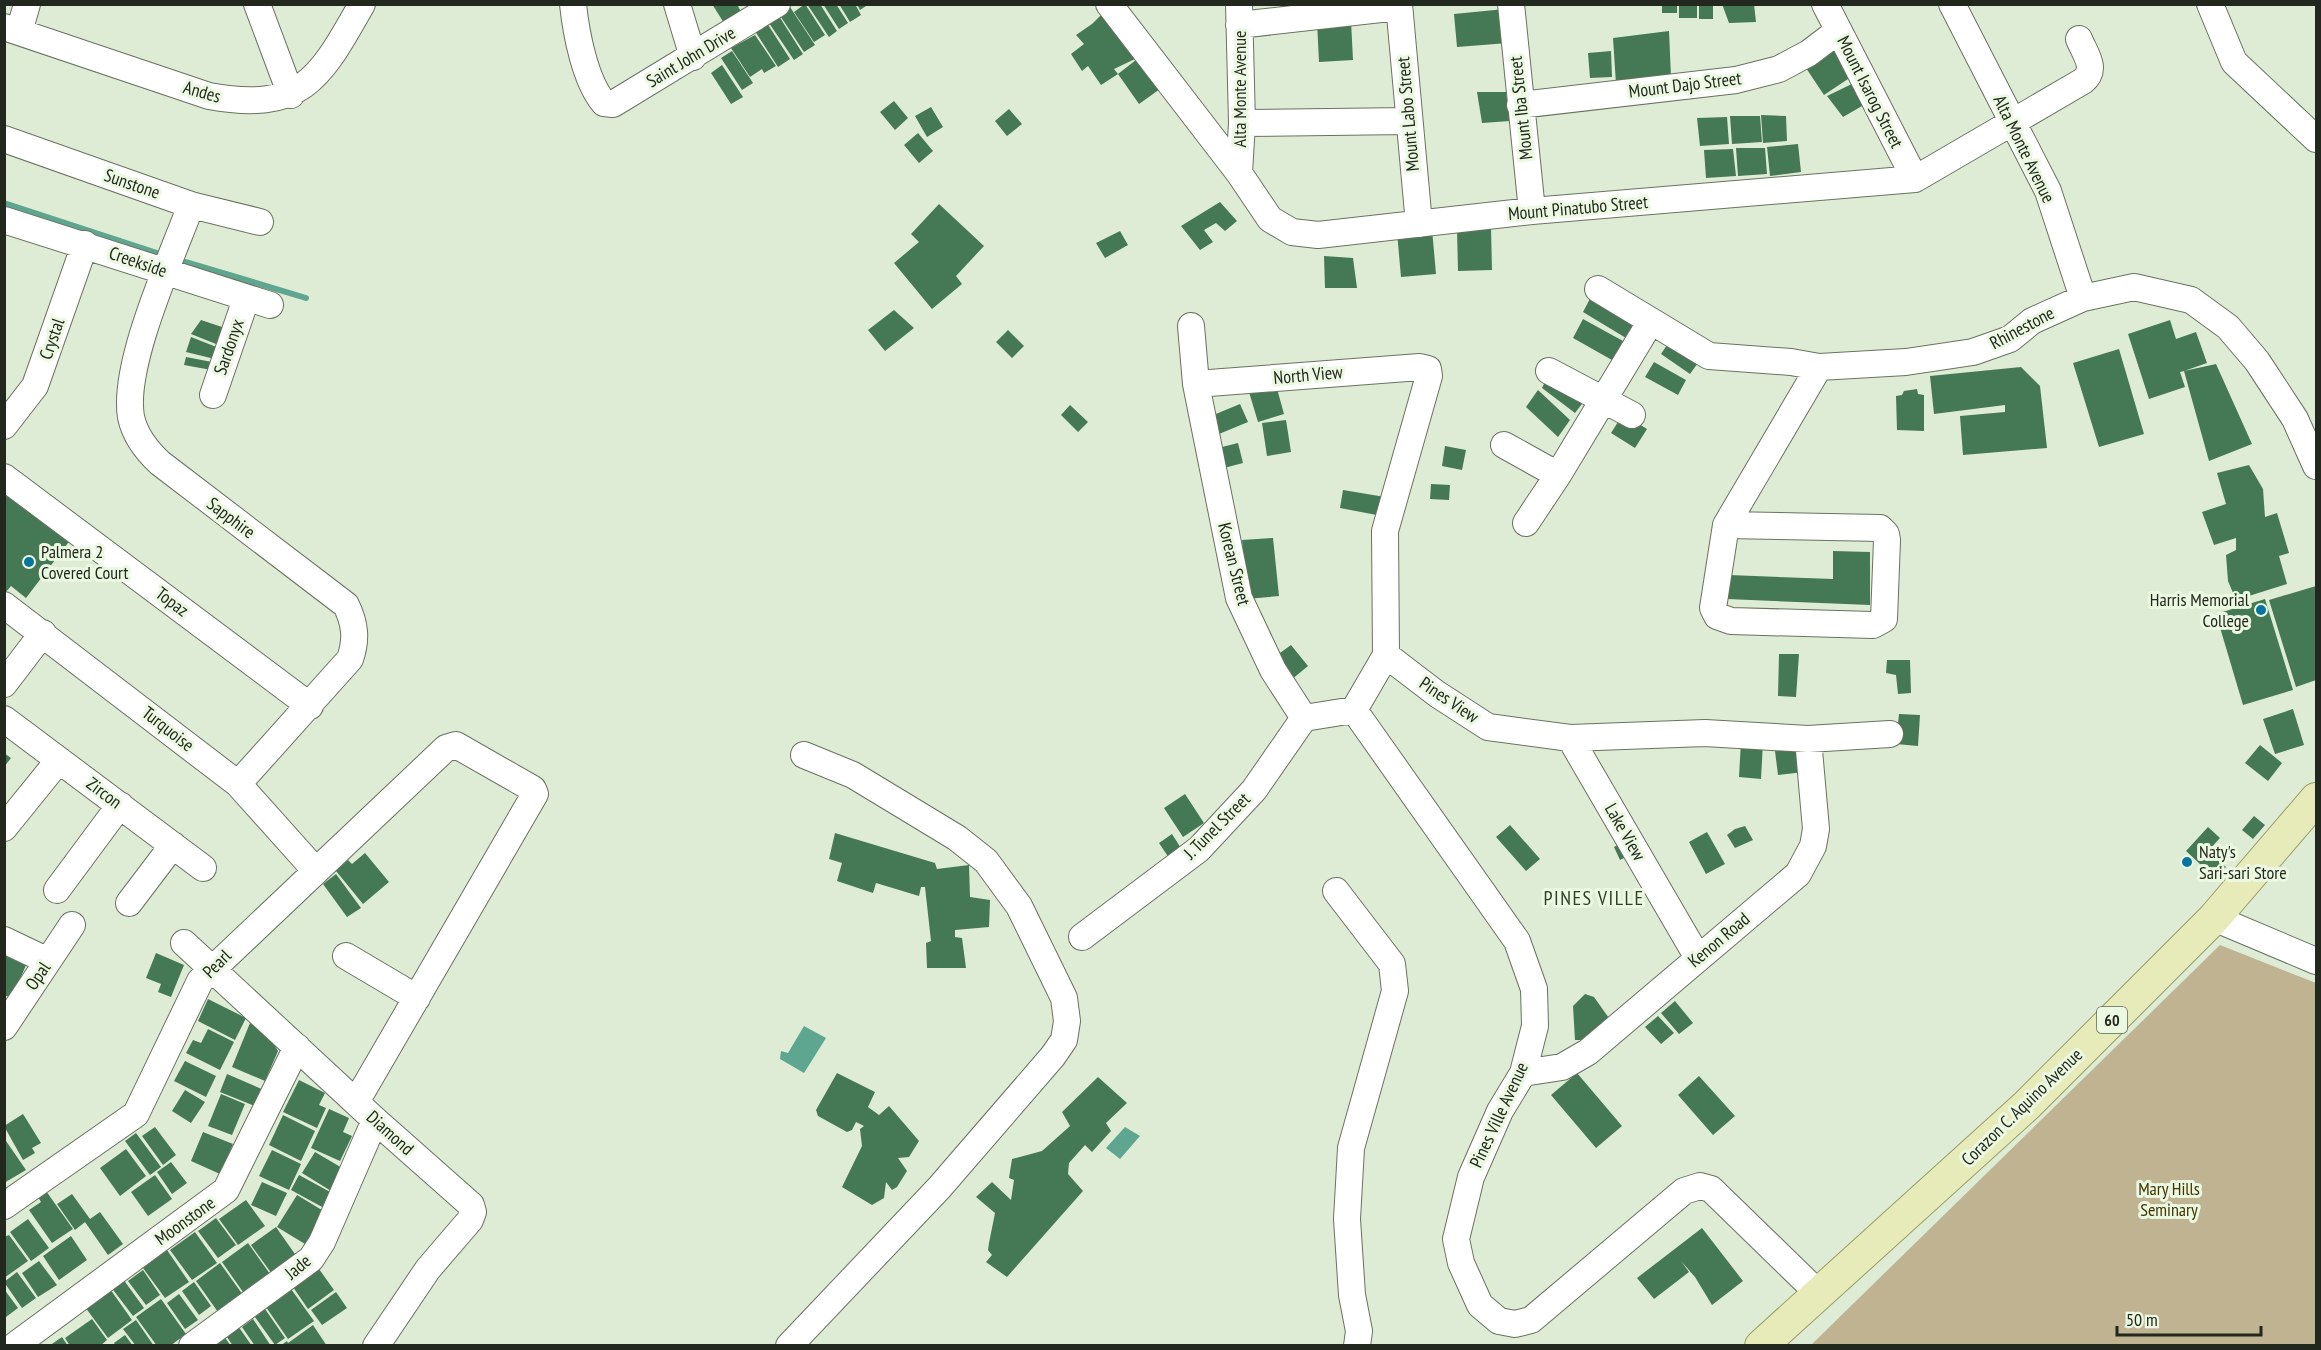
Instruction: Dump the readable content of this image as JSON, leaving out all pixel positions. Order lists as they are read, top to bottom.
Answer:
{
  "streets": {
    "main road": ["60", "Corazon C. Aquino Avenue"],
    "street": [
      "Saint John Drive",
      "Mount Dajo Street",
      "Alta Monte Avenue",
      "Andes",
      "Mount Isarog Street",
      "Mount Iba Street",
      "Mount Labo Street",
      "Sunstone",
      "Mount Pinatubo Street",
      "Creekside",
      "Rhinestone",
      "Crystal",
      "Sardonyx",
      "North View",
      "Sapphire",
      "Korean Street",
      "Topaz",
      "Pines View",
      "Turquoise",
      "Zircon",
      "J. Tunel Street",
      "Lake View",
      "Kenon Road",
      "Pearl",
      "Opal",
      "Pines Ville Avenue",
      "Diamond",
      "Moonstone",
      "Jade"
    ]
  },
  "crossings": [
    ["Mount Dajo Street", "Mount Isarog Street"],
    ["Mount Dajo Street", "Mount Iba Street"],
    ["Alta Monte Avenue", "Mount Pinatubo Street"],
    ["Alta Monte Avenue", "Rhinestone"],
    ["Mount Isarog Street", "Mount Pinatubo Street"],
    ["Mount Iba Street", "Mount Pinatubo Street"],
    ["Mount Labo Street", "Mount Pinatubo Street"],
    ["Sunstone", "Sapphire"],
    ["Creekside", "Crystal"],
    ["Creekside", "Sardonyx"],
    ["Creekside", "Sapphire"],
    ["North View", "Korean Street"],
    ["North View", "Pines View"],
    ["Sapphire", "Topaz"],
    ["Sapphire", "Turquoise"],
    ["Korean Street", "J. Tunel Street"],
    ["Pines View", "Lake View"],
    ["Pines View", "Kenon Road"],
    ["Turquoise", "Pearl"],
    ["Lake View", "Kenon Road"],
    ["Kenon Road", "Pines Ville Avenue"],
    ["Pearl", "Diamond"],
    ["Corazon C. Aquino Avenue", "Pines Ville Avenue"],
    ["Diamond", "Moonstone"],
    ["Diamond", "Jade"]
  ],
  "districts": ["PINES VILLE"],
  "parks": ["Mary Hills Seminary"],
  "places": ["Palmera 2 Covered Court", "Harris Memorial College", "Naty's Sari-sari Store"],
  "scale_bar": "50 m"
}
